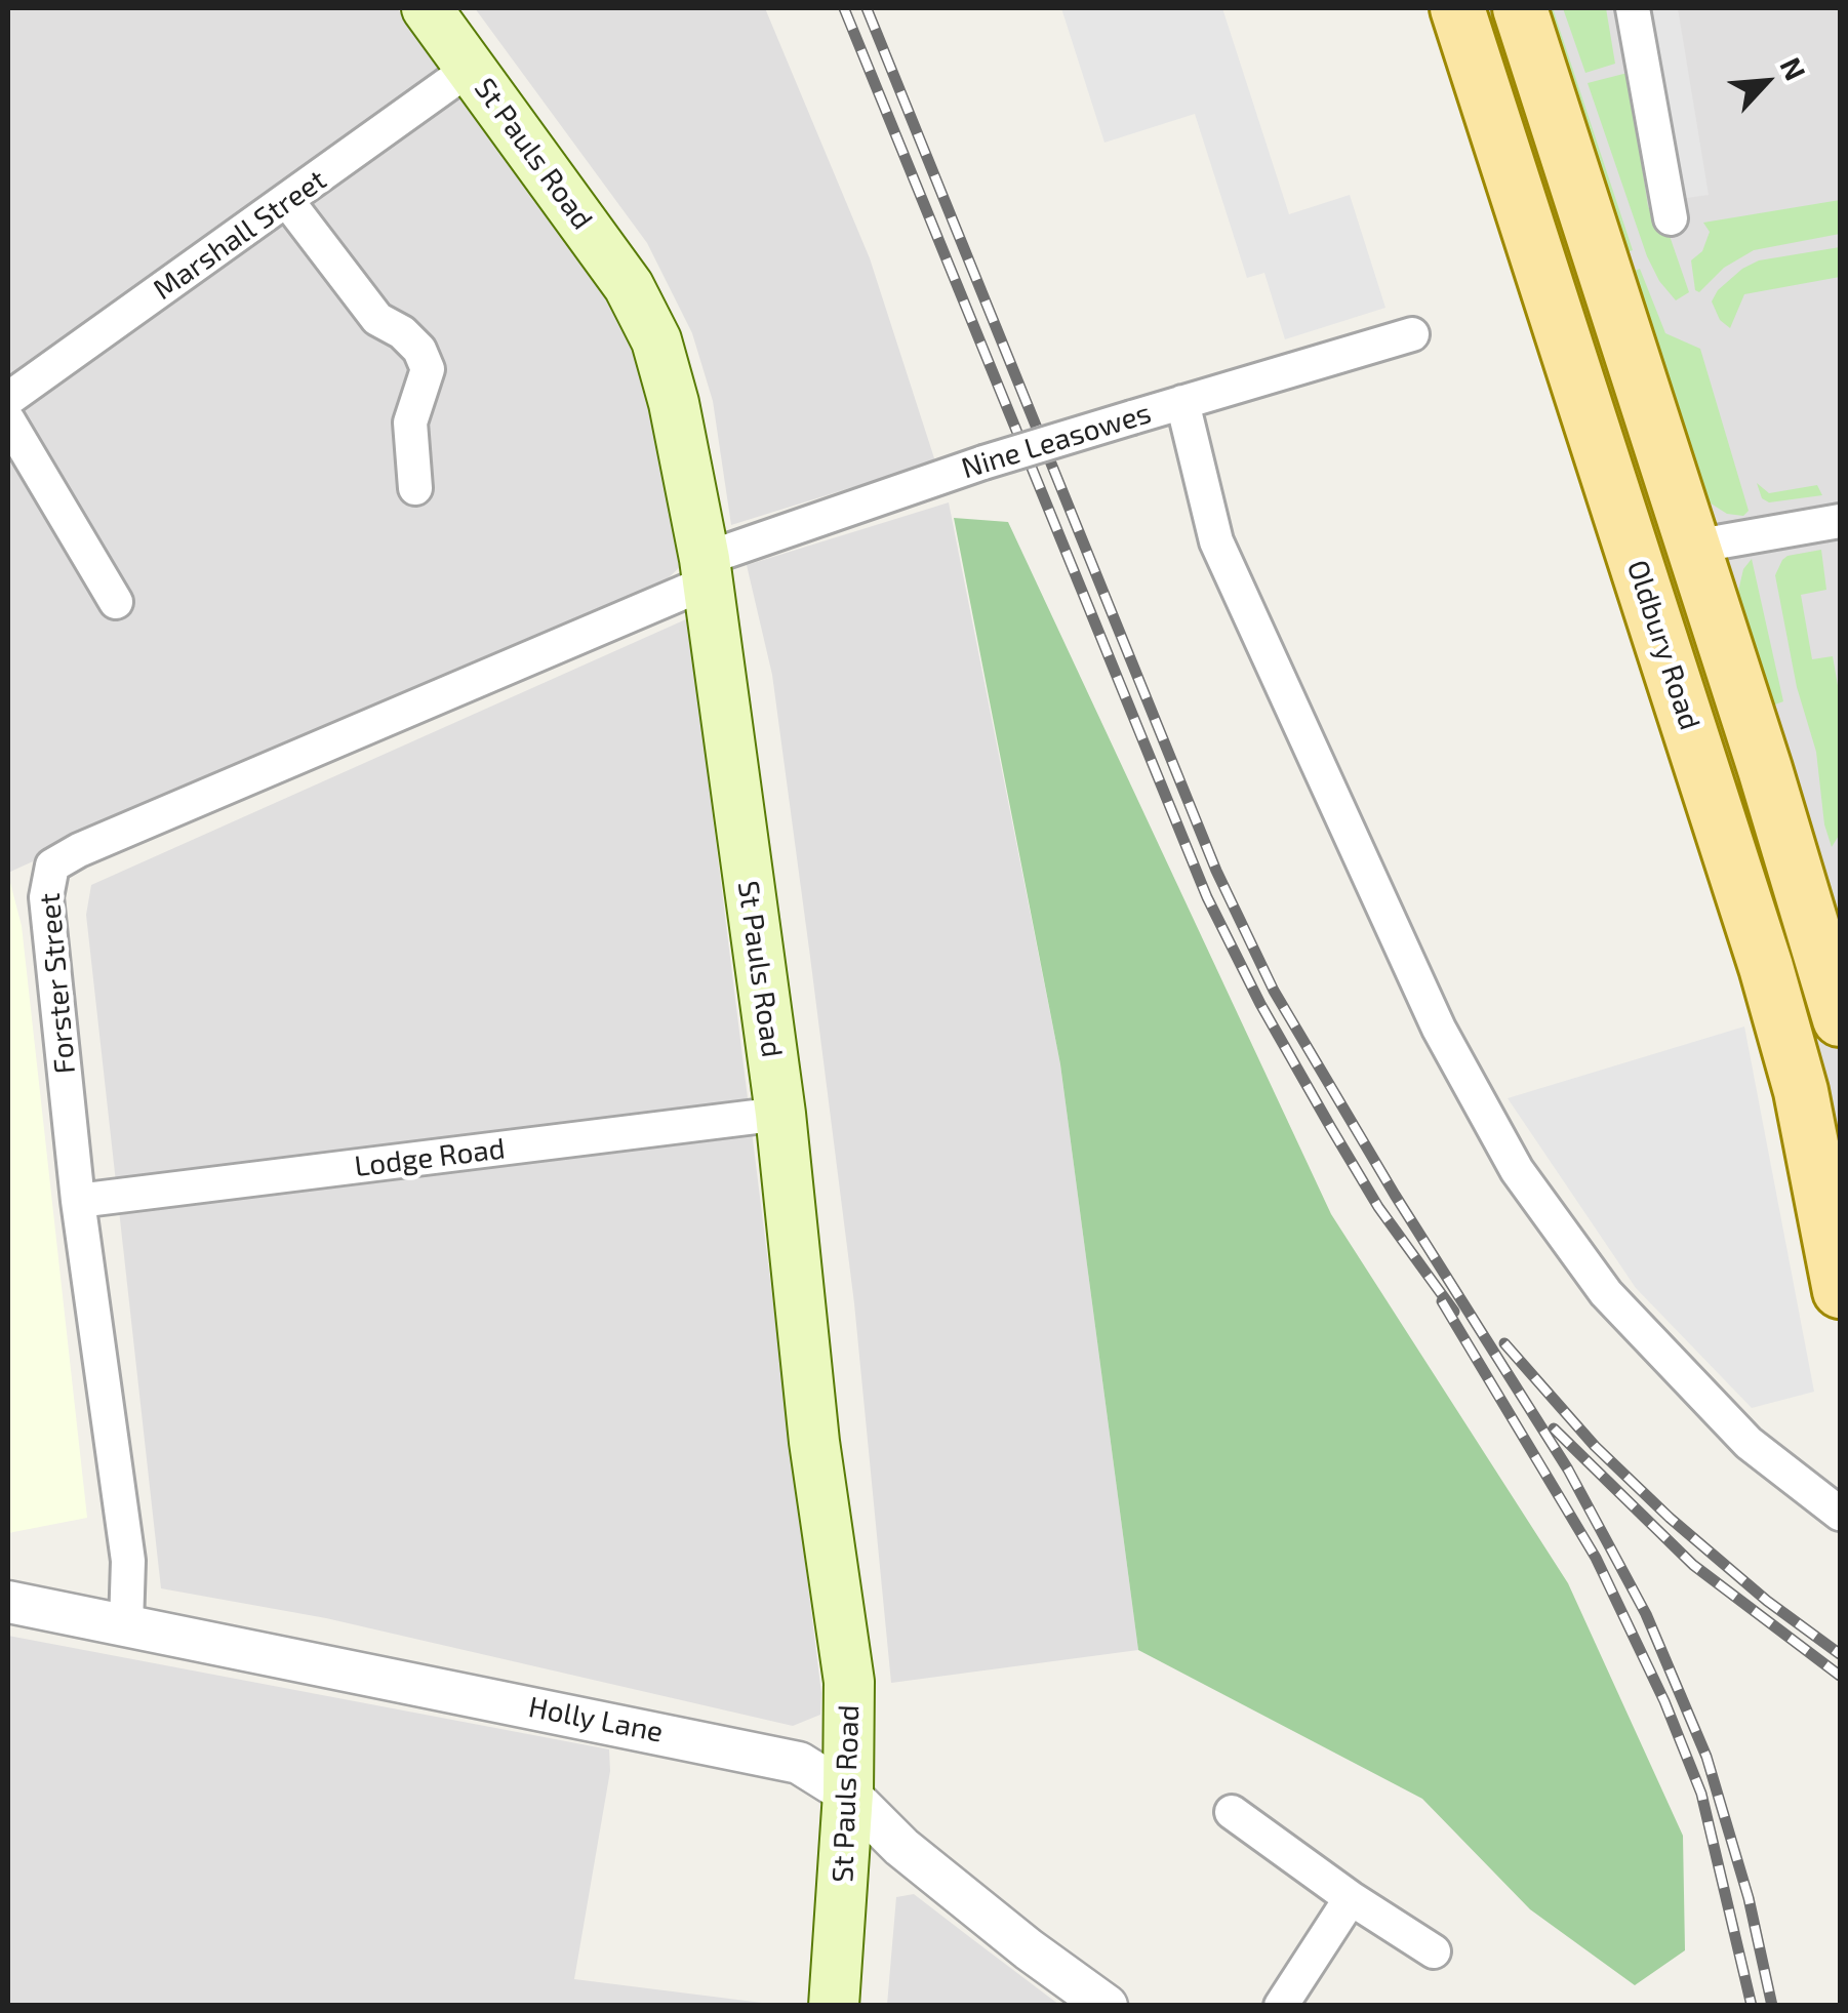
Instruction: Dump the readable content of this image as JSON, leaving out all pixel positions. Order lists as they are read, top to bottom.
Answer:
{
  "streets": {
    "main road": ["St Pauls Road", "Oldbury Road"],
    "street": [
      "Marshall Street",
      "Nine Leasowes",
      "Forster Street",
      "Lodge Road",
      "Holly Lane"
    ]
  },
  "crossings": [
    ["St Pauls Road", "Marshall Street"],
    ["St Pauls Road", "Nine Leasowes"],
    ["St Pauls Road", "Forster Street"],
    ["St Pauls Road", "Lodge Road"],
    ["St Pauls Road", "Holly Lane"],
    ["Nine Leasowes", "Forster Street"],
    ["Forster Street", "Lodge Road"],
    ["Forster Street", "Holly Lane"]
  ],
  "north": "top right"
}
